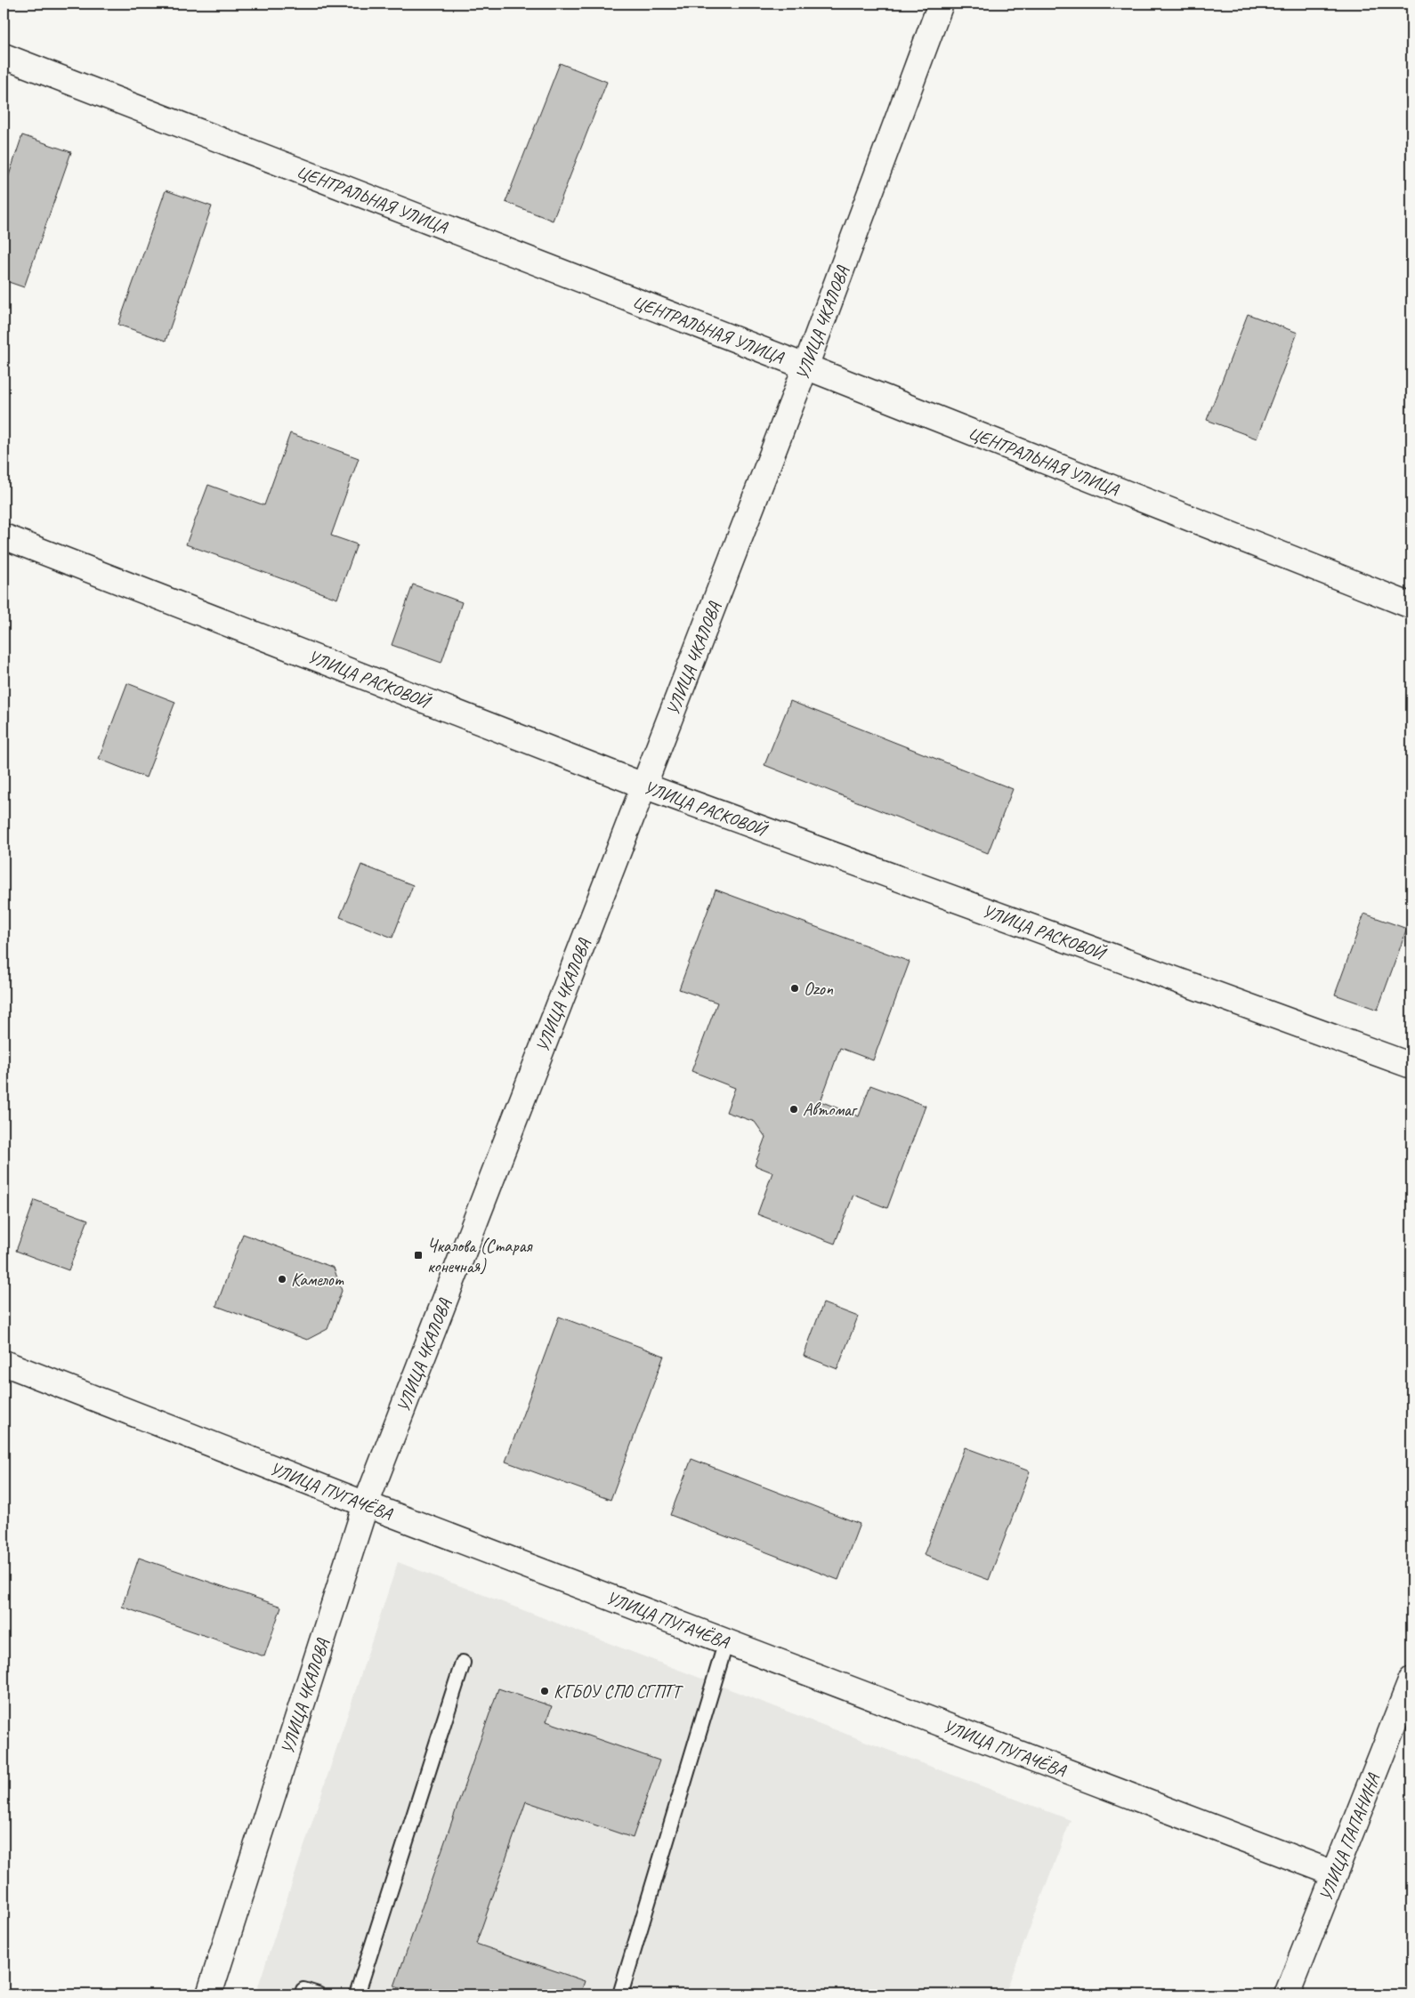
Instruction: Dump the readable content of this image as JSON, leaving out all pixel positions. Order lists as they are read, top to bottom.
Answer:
{
  "streets": {
    "street": [
      "ЦЕНТРАЛЬНАЯ УЛИЦА",
      "УЛИЦА ЧКАЛОВА",
      "УЛИЦА РАСКОВОЙ",
      "УЛИЦА ПУГАЧЁВА",
      "УЛИЦА ПАПАНИНА"
    ]
  },
  "crossings": [
    ["ЦЕНТРАЛЬНАЯ УЛИЦА", "УЛИЦА ЧКАЛОВА"],
    ["УЛИЦА ЧКАЛОВА", "УЛИЦА РАСКОВОЙ"],
    ["УЛИЦА ЧКАЛОВА", "УЛИЦА ПУГАЧЁВА"],
    ["УЛИЦА ПУГАЧЁВА", "УЛИЦА ПАПАНИНА"]
  ],
  "places": {
    "other": [
      "Ozon",
      "Автомаг",
      "Камелот",
      "КГБОУ СПО СГПТТ"
    ],
    "transit": ["Чкалова (Старая конечная)"]
  }
}
